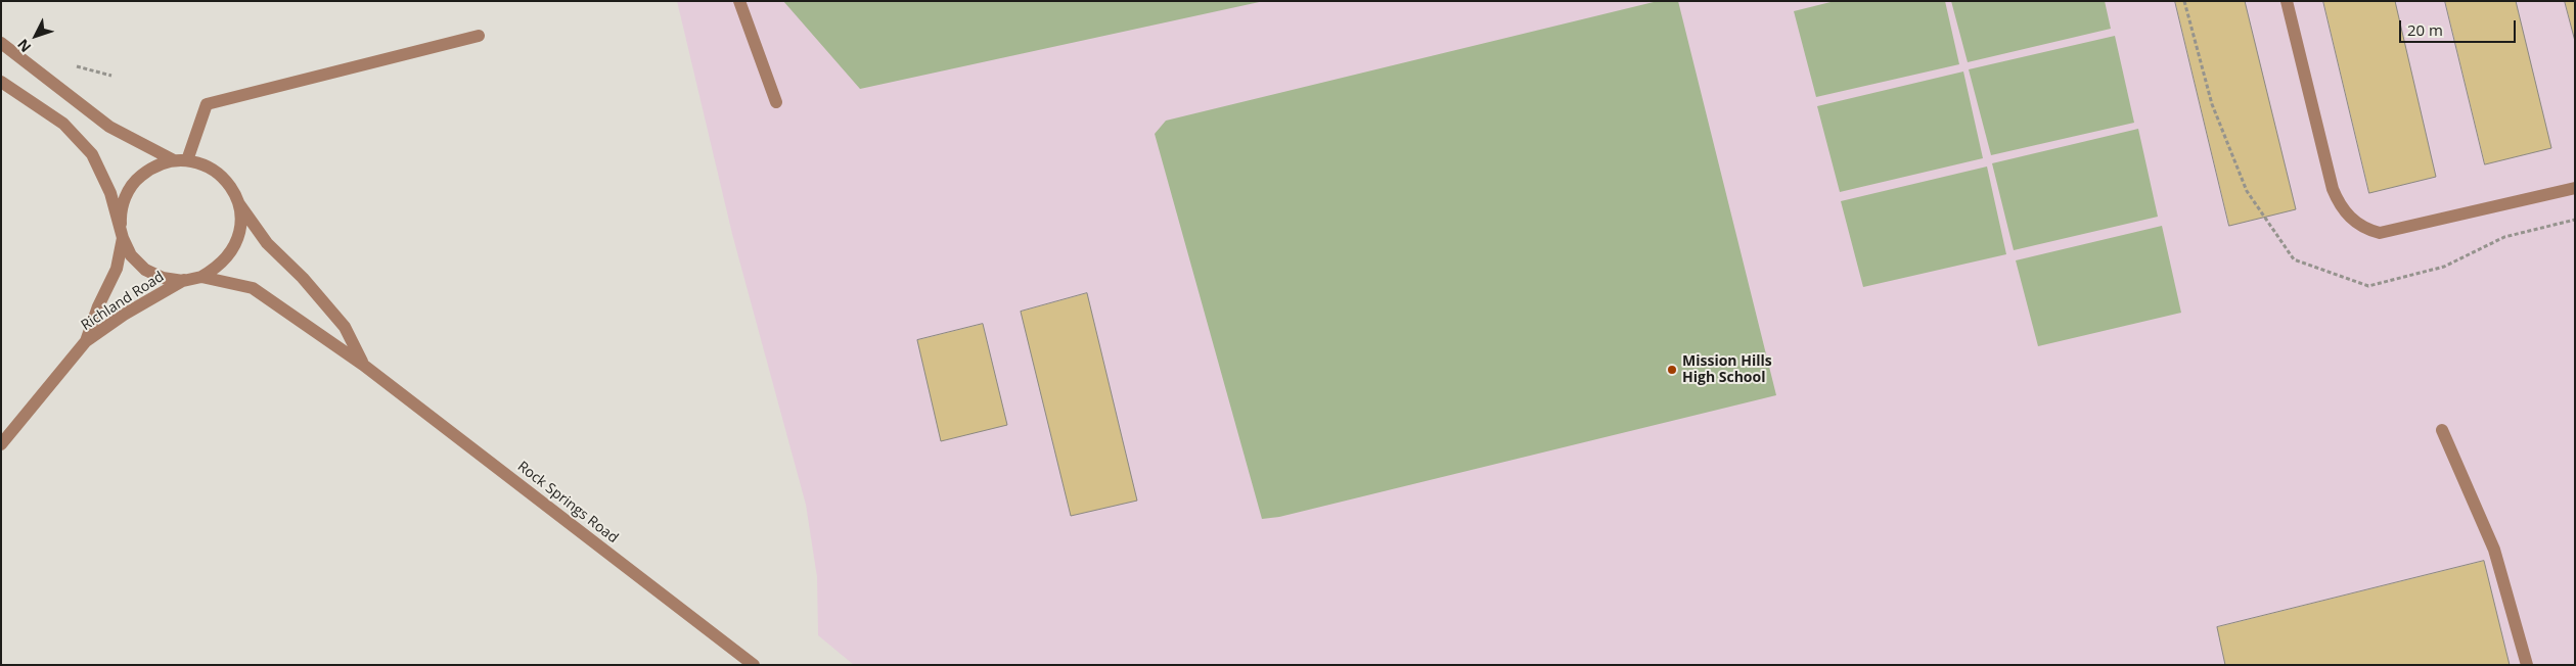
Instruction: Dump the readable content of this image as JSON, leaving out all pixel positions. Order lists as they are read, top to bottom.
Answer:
{
  "streets": {
    "street": ["Richland Road", "Rock Springs Road"]
  },
  "crossings": [
    ["Richland Road", "Rock Springs Road"]
  ],
  "places": ["Mission Hills High School"],
  "scale_bar": "20 m",
  "north": "bottom left"
}
